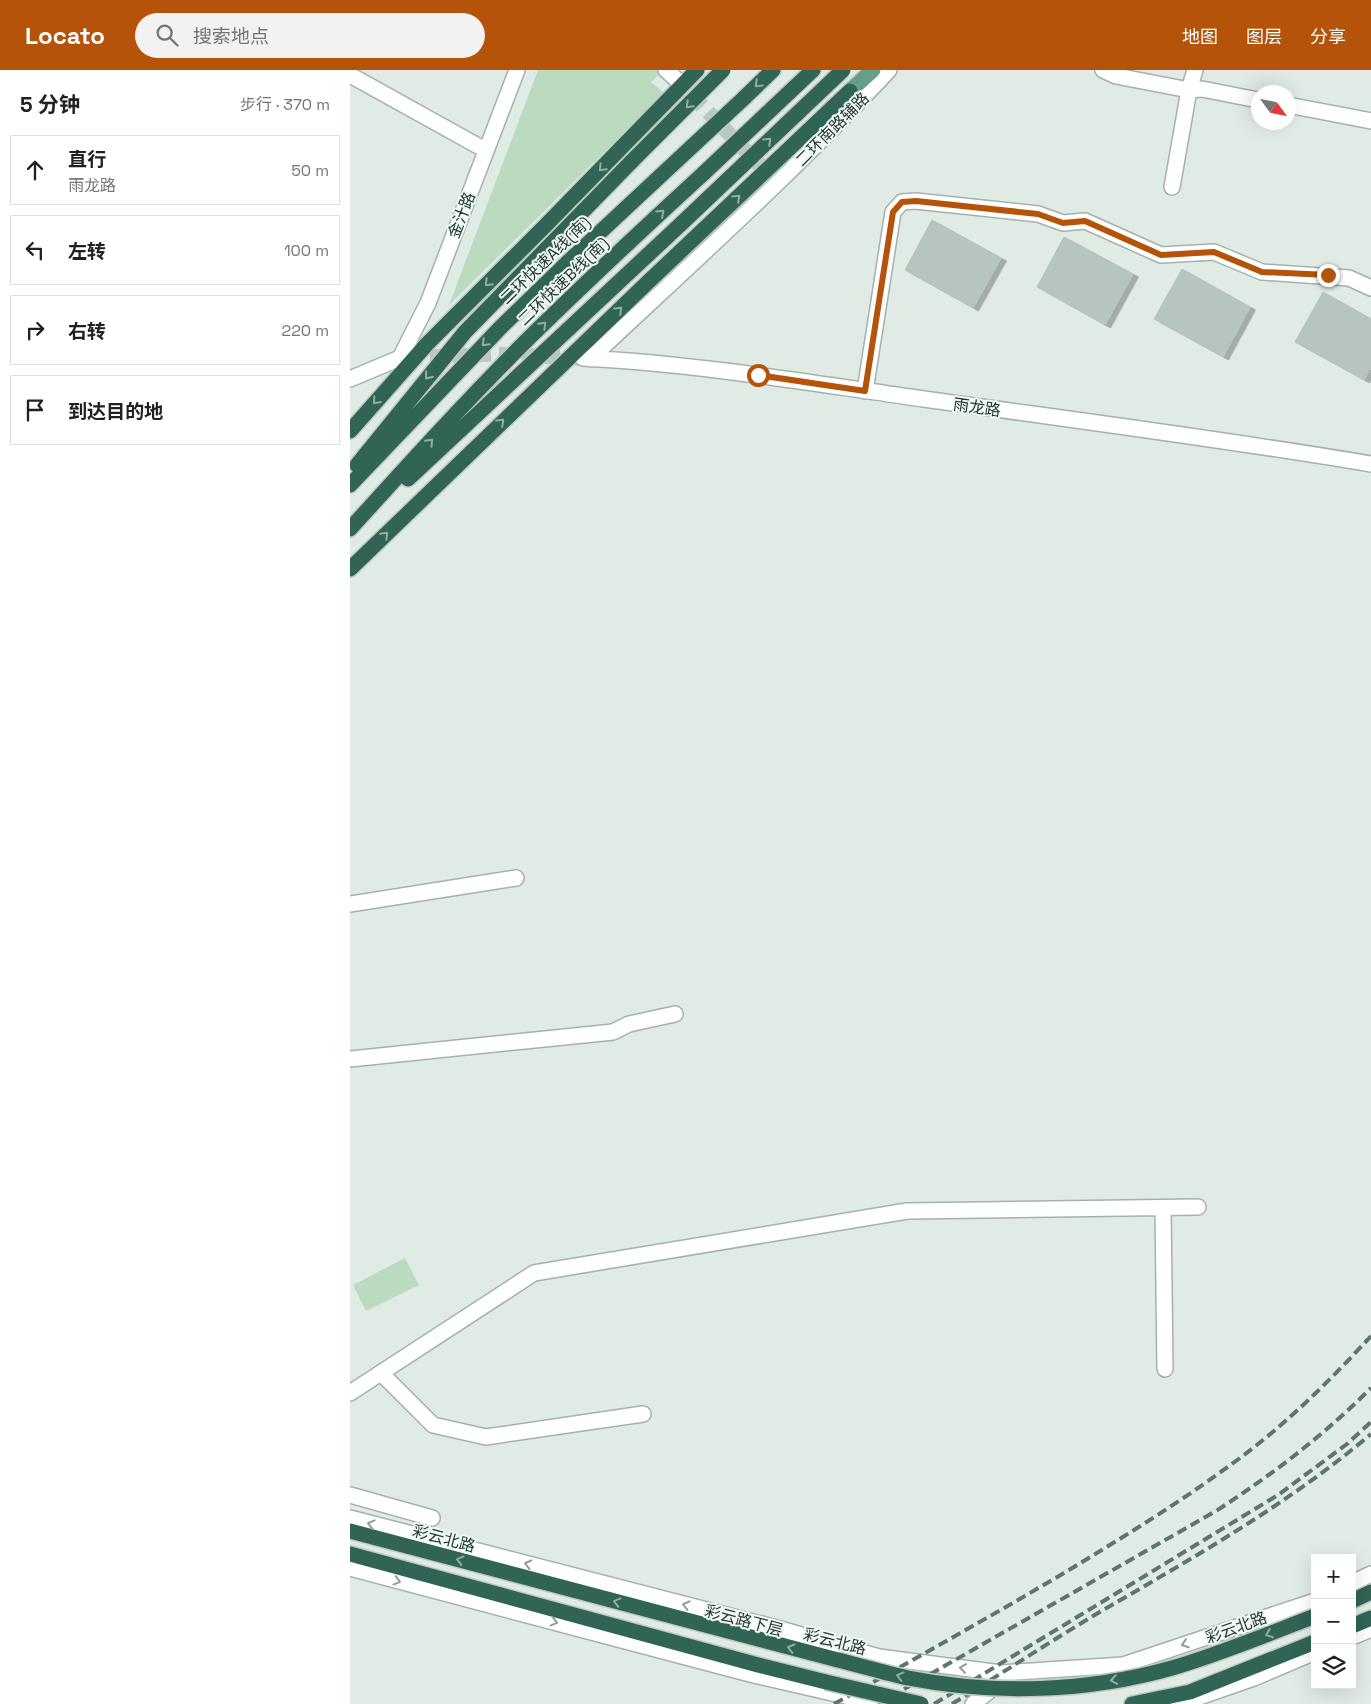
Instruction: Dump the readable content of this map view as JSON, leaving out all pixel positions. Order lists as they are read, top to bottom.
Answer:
{
  "streets": {
    "highway": ["二环快速A线(南)", "二环快速B线(南)", "彩云北路"],
    "street": [
      "二环南路辅路",
      "金汁路",
      "雨龙路",
      "彩云路下层"
    ]
  },
  "crossings": [
    ["二环南路辅路", "雨龙路"]
  ],
  "north": "bottom right",
  "page": {
    "header": "Locato",
    "search": "搜索地点",
    "nav": ["地图", "图层", "分享"],
    "heading": ["5 分钟", "步行 · 370 m"],
    "list": [
      ["直行", "雨龙路", "50 m"],
      ["左转", "100 m"],
      ["右转", "220 m"],
      "到达目的地"
    ],
    "map_buttons": ["+", "−"]
  }
}
